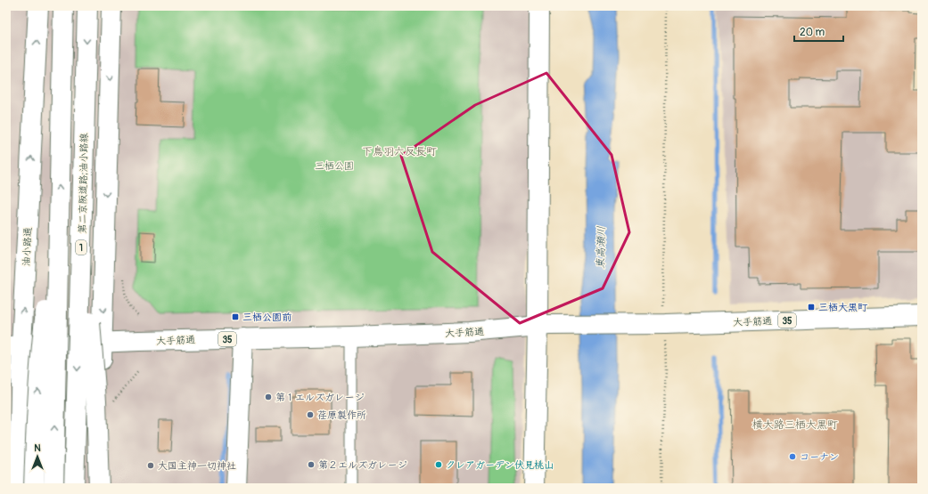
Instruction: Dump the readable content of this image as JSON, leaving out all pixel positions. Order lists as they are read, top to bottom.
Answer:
{
  "streets": {
    "main road": [
      "第二京阪道路;油小路線",
      "油小路通",
      "1",
      "35",
      "大手筋通"
    ]
  },
  "crossings": [
    ["油小路通", "大手筋通"]
  ],
  "districts": ["下鳥羽六反長町", "横大路三栖大黒町"],
  "water": ["東高瀬川"],
  "parks": ["三栖公園"],
  "places": {
    "transit": ["三栖大黒町", "三栖公園前"],
    "other": [
      "第１エルズガレージ",
      "荏原製作所",
      "コーナン",
      "第２エルズガレージ",
      "クレアガーデン伏見桃山",
      "大国主神一切神社"
    ]
  },
  "scale_bar": "20 m",
  "north": "top"
}
